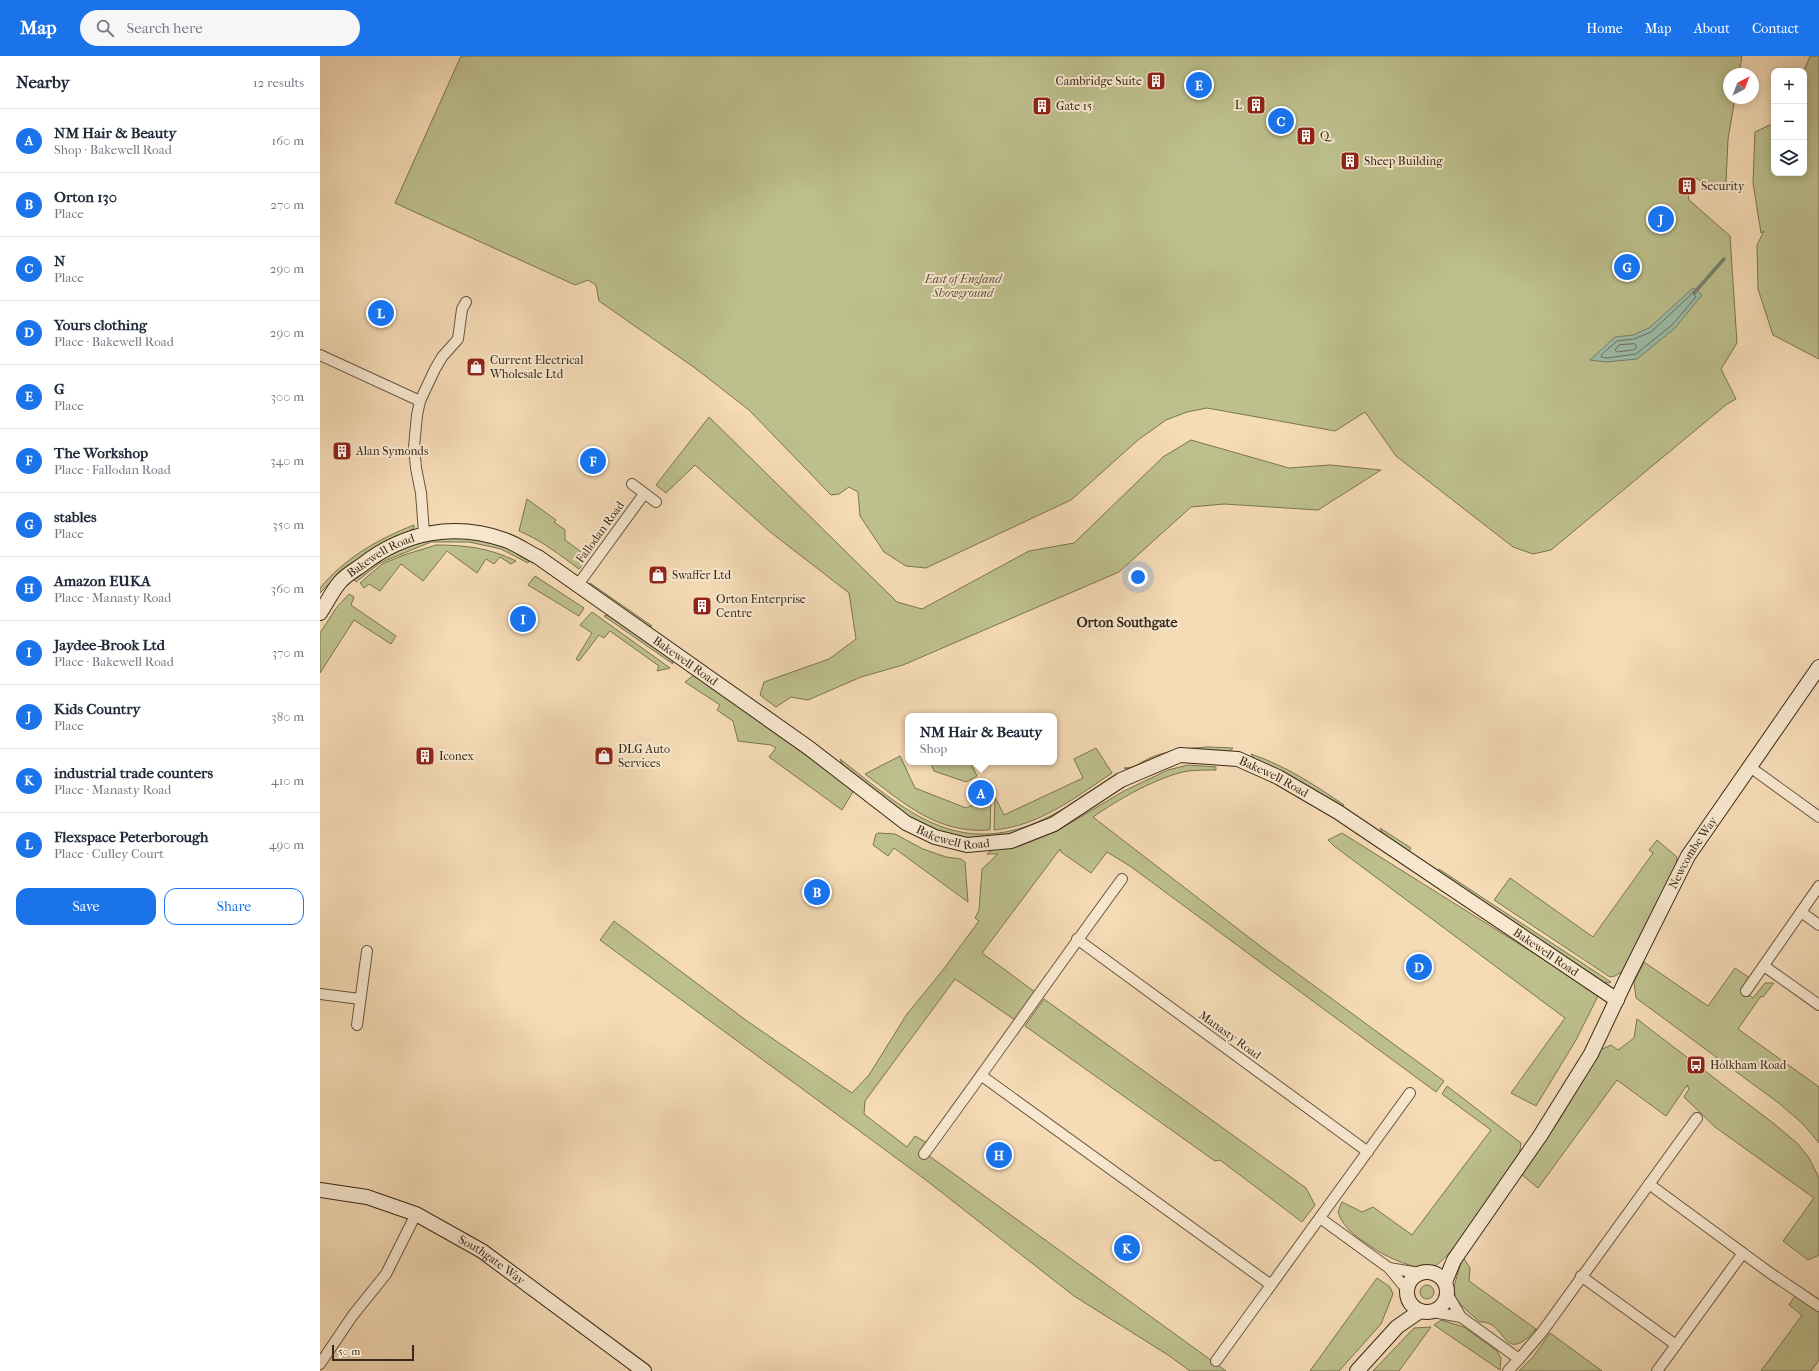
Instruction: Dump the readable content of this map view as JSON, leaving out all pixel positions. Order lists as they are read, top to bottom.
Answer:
{
  "streets": {
    "street": [
      "Fallodan Road",
      "Bakewell Road",
      "Newcombe Way",
      "Manasty Road",
      "Southgate Way"
    ]
  },
  "crossings": [
    ["Fallodan Road", "Bakewell Road"],
    ["Bakewell Road", "Newcombe Way"]
  ],
  "districts": ["Orton Southgate"],
  "parks": ["East of England Showground"],
  "places": {
    "building": [
      "Cambridge Suite",
      "L",
      "Gate 15",
      "Q",
      "Sheep Building",
      "Security",
      "Alan Symonds",
      "Orton Enterprise Centre",
      "Iconex"
    ],
    "shop": ["Current Electrical Wholesale Ltd", "Swaffer Ltd", "DLG Auto Services"],
    "bus stop": ["Holkham Road"]
  },
  "scale_bar": "50 m",
  "north": "top right",
  "page": {
    "header": "Map",
    "search": "Search here",
    "nav": [
      "Home",
      "Map",
      "About",
      "Contact"
    ],
    "heading": ["Nearby", "12 results"],
    "map_buttons": ["+", "−"],
    "pins": [
      "E",
      "C",
      "J",
      "G",
      "L",
      "F",
      "I",
      "A",
      "B",
      "D",
      "H",
      "K"
    ],
    "list": [
      {
        "mark": "A",
        "name": "NM Hair & Beauty",
        "note": "Shop · Bakewell Road",
        "value": "160 m"
      },
      {
        "mark": "B",
        "name": "Orton 130",
        "note": "Place",
        "value": "270 m"
      },
      {
        "mark": "C",
        "name": "N",
        "note": "Place",
        "value": "290 m"
      },
      {
        "mark": "D",
        "name": "Yours clothing",
        "note": "Place · Bakewell Road",
        "value": "290 m"
      },
      {
        "mark": "E",
        "name": "G",
        "note": "Place",
        "value": "300 m"
      },
      {
        "mark": "F",
        "name": "The Workshop",
        "note": "Place · Fallodan Road",
        "value": "340 m"
      },
      {
        "mark": "G",
        "name": "stables",
        "note": "Place",
        "value": "350 m"
      },
      {
        "mark": "H",
        "name": "Amazon EUKA",
        "note": "Place · Manasty Road",
        "value": "360 m"
      },
      {
        "mark": "I",
        "name": "Jaydee-Brook Ltd",
        "note": "Place · Bakewell Road",
        "value": "370 m"
      },
      {
        "mark": "J",
        "name": "Kids Country",
        "note": "Place",
        "value": "380 m"
      },
      {
        "mark": "K",
        "name": "industrial trade counters",
        "note": "Place · Manasty Road",
        "value": "410 m"
      },
      {
        "mark": "L",
        "name": "Flexspace Peterborough",
        "note": "Place · Culley Court",
        "value": "490 m"
      }
    ],
    "popup": ["NM Hair & Beauty", "Shop"],
    "buttons": ["Save", "Share"],
    "scale": "50 m"
  }
}
